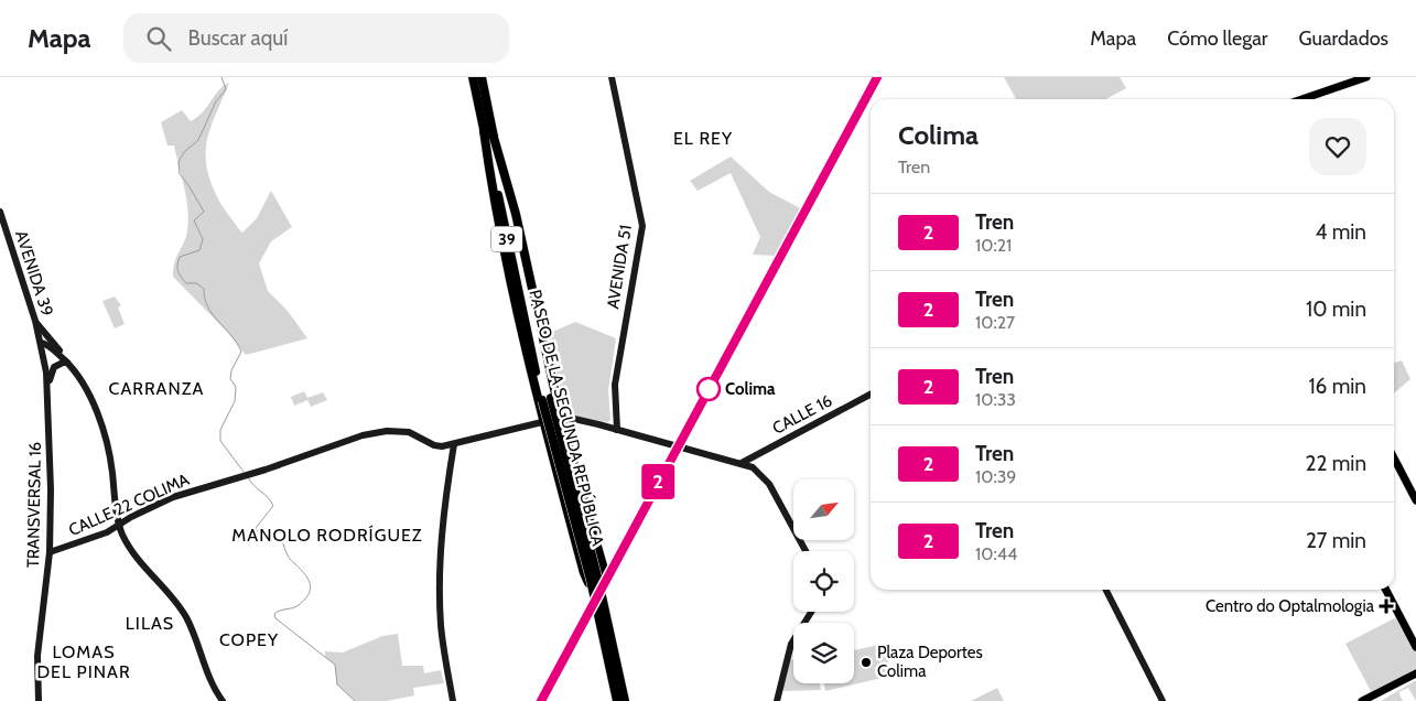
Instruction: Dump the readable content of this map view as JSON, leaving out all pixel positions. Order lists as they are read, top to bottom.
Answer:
{
  "streets": {
    "highway": ["39", "PASEO DE LA SEGUNDA REPÚBLICA"],
    "main road": [
      "AVENIDA 51",
      "AVENIDA 39",
      "CALLE 16",
      "TRANSVERSAL 16",
      "CALLE 22 COLIMA"
    ]
  },
  "crossings": [
    ["AVENIDA 39", "TRANSVERSAL 16"],
    ["TRANSVERSAL 16", "CALLE 22 COLIMA"]
  ],
  "districts": [
    "EL REY",
    "CARRANZA",
    "MANOLO RODRÍGUEZ",
    "LILAS",
    "COPEY",
    "LOMAS DEL PINAR"
  ],
  "places": {
    "other": ["Colima", "Plaza Deportes Colima"],
    "health": ["Centro do Optalmologia"]
  },
  "north": "top right",
  "page": {
    "header": "Mapa",
    "search": "Buscar aquí",
    "nav": ["Mapa", "Cómo llegar", "Guardados"],
    "on_map": "2",
    "heading": ["Colima", "Tren"],
    "list": [
      {
        "mark": "2",
        "name": "Tren",
        "note": "10:21",
        "value": "4 min"
      },
      {
        "mark": "2",
        "name": "Tren",
        "note": "10:27",
        "value": "10 min"
      },
      {
        "mark": "2",
        "name": "Tren",
        "note": "10:33",
        "value": "16 min"
      },
      {
        "mark": "2",
        "name": "Tren",
        "note": "10:39",
        "value": "22 min"
      },
      {
        "mark": "2",
        "name": "Tren",
        "note": "10:44",
        "value": "27 min"
      }
    ]
  }
}
